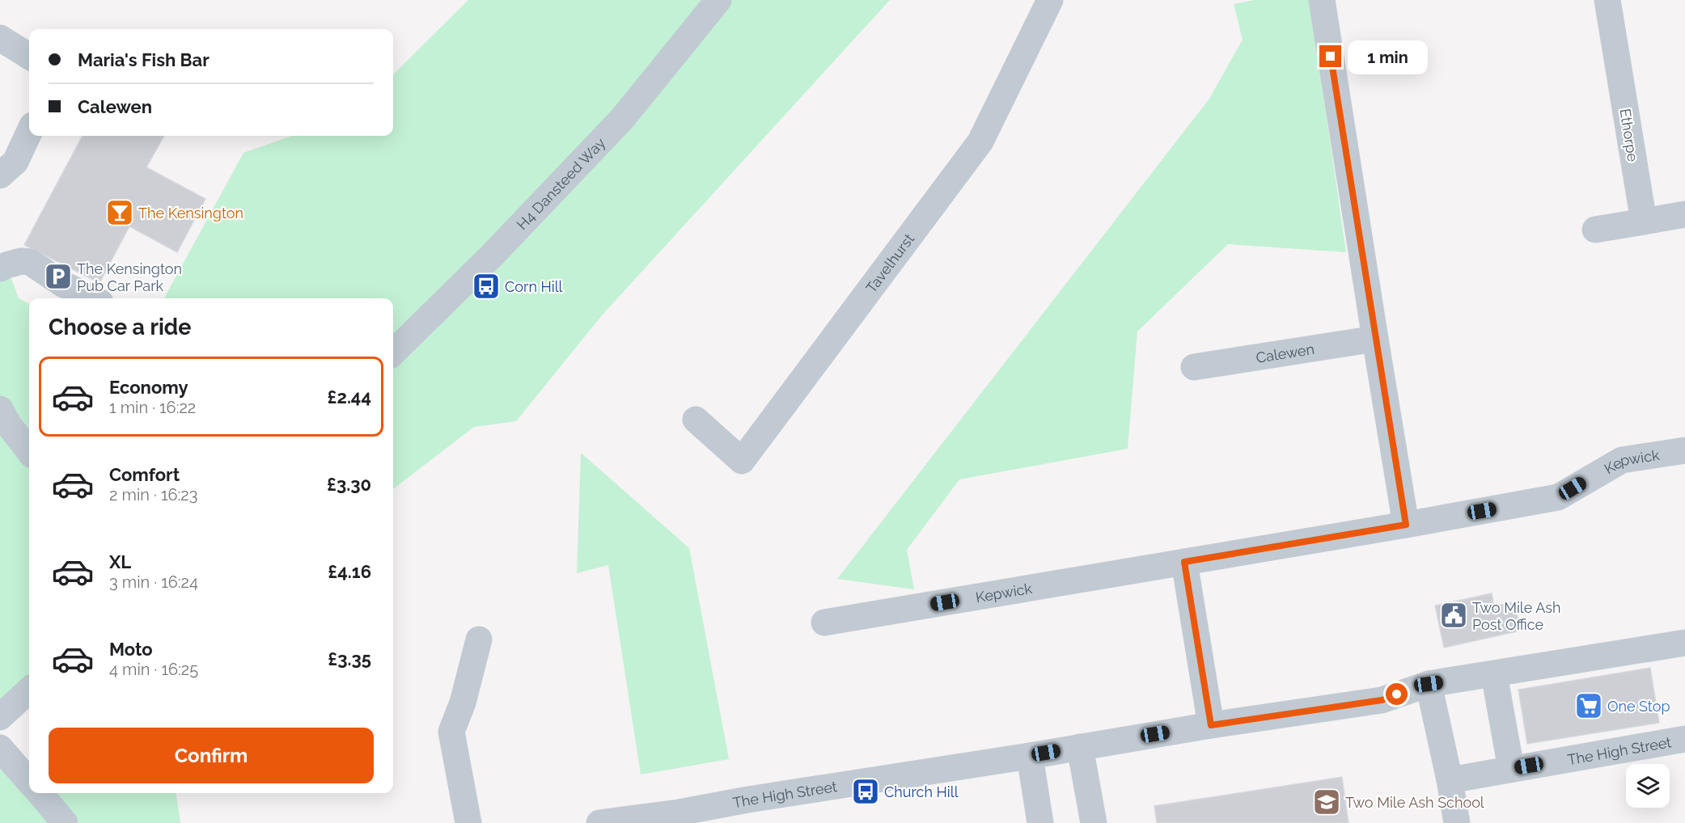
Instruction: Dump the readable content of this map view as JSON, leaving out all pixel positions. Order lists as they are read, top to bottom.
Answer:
{
  "streets": {
    "street": [
      "Ethorpe",
      "H4 Dansteed Way",
      "Tavelhurst",
      "Calewen",
      "Kepwick",
      "The High Street"
    ]
  },
  "places": {
    "bar": ["The Kensington"],
    "parking": ["The Kensington Pub Car Park"],
    "bus stop": ["Corn Hill", "Church Hill"],
    "public building": ["Two Mile Ash Post Office"],
    "supermarket": ["One Stop"],
    "school or university": ["Two Mile Ash School"]
  },
  "page": {
    "banner": ["Maria's Fish Bar", "Calewen"],
    "bubble": "1 min",
    "heading": "Choose a ride",
    "list": [
      {
        "name": "Economy",
        "note": "1 min · 16:22",
        "value": "£2.44"
      },
      {
        "name": "Comfort",
        "note": "2 min · 16:23",
        "value": "£3.30"
      },
      {
        "name": "XL",
        "note": "3 min · 16:24",
        "value": "£4.16"
      },
      {
        "name": "Moto",
        "note": "4 min · 16:25",
        "value": "£3.35"
      }
    ],
    "buttons": "Confirm"
  }
}
